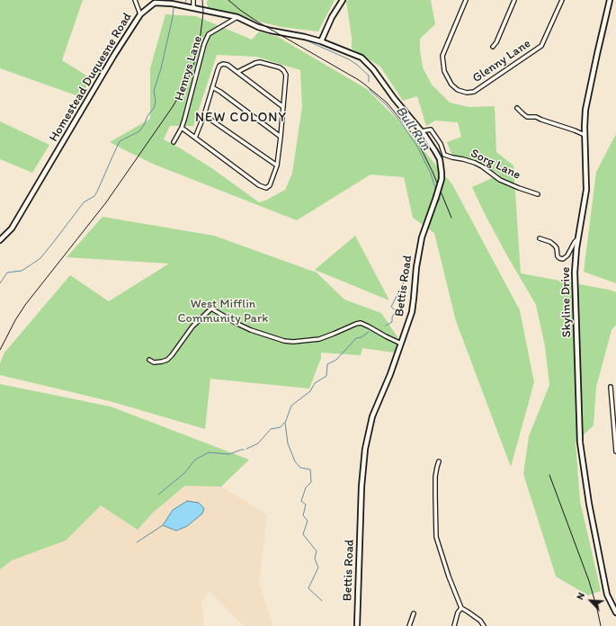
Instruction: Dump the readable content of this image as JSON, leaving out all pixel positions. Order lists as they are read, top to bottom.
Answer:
{
  "streets": {
    "street": [
      "Glenny Lane",
      "Henrys Lane",
      "Homestead Duquesne Road",
      "Sorg Lane",
      "Bettis Road",
      "Skyline Drive"
    ]
  },
  "crossings": [
    ["Henrys Lane", "Homestead Duquesne Road"],
    ["Homestead Duquesne Road", "Bettis Road"],
    ["Sorg Lane", "Bettis Road"]
  ],
  "districts": ["NEW COLONY"],
  "water": ["Bull Run"],
  "parks": ["West Mifflin Community Park"],
  "north": "top left"
}
